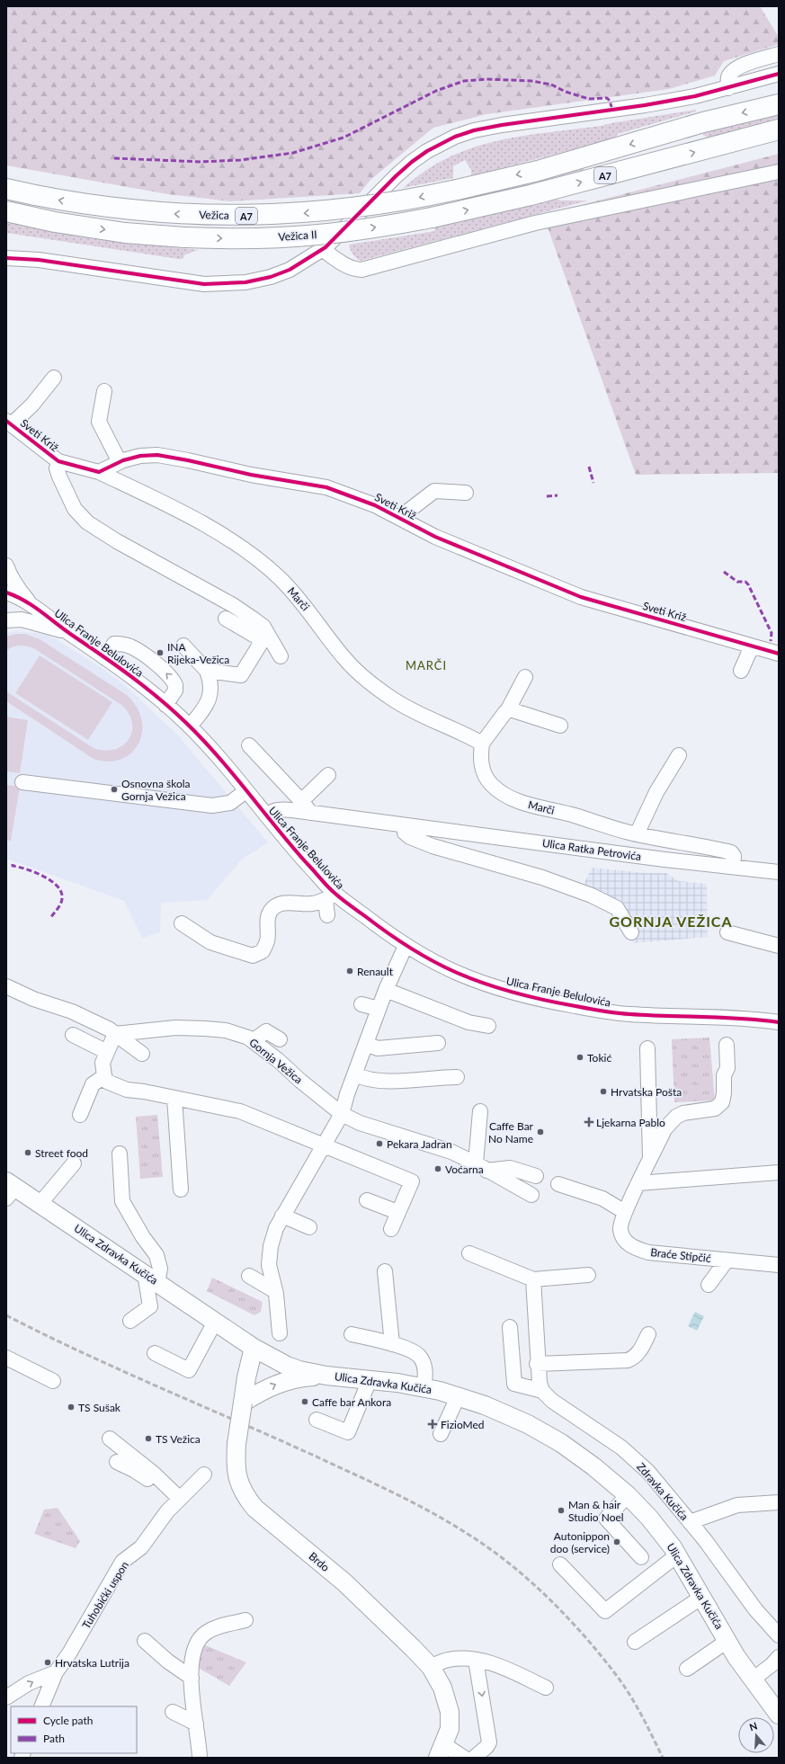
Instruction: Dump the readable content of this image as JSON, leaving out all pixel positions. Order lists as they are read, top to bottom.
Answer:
{
  "streets": {
    "highway": ["A7", "Vežica", "Vežica II"],
    "main road": ["Ulica Zdravka Kučića", "Brdo"],
    "street": [
      "Sveti Križ",
      "Marči",
      "Ulica Franje Belulovića",
      "Ulica Ratka Petrovića",
      "Gornja Vežica",
      "Braće Stipčić",
      "Zdravka Kučića",
      "Tuhobićki uspon"
    ]
  },
  "crossings": [
    ["Sveti Križ", "Marči"],
    ["Marči", "Ulica Ratka Petrovića"],
    ["Ulica Franje Belulovića", "Ulica Ratka Petrovića"],
    ["Ulica Zdravka Kučića", "Brdo"]
  ],
  "one_way": ["Vežica", "Vežica II"],
  "districts": ["MARČI", "GORNJA VEŽICA"],
  "places": {
    "other": [
      "INA Rijeka-Vežica",
      "Osnovna škola Gornja Vežica",
      "Renault",
      "Tokić",
      "Hrvatska Pošta",
      "Caffe Bar No Name",
      "Pekara Jadran",
      "Street food",
      "Voćarna",
      "Caffe bar Ankora",
      "TS Sušak",
      "TS Vežica",
      "Man & hair Studio Noel",
      "Autonippon doo (service)",
      "Hrvatska Lutrija"
    ],
    "health": ["Ljekarna Pablo", "FizioMed"]
  },
  "legend": ["Cycle path", "Path"],
  "north": "top"
}
